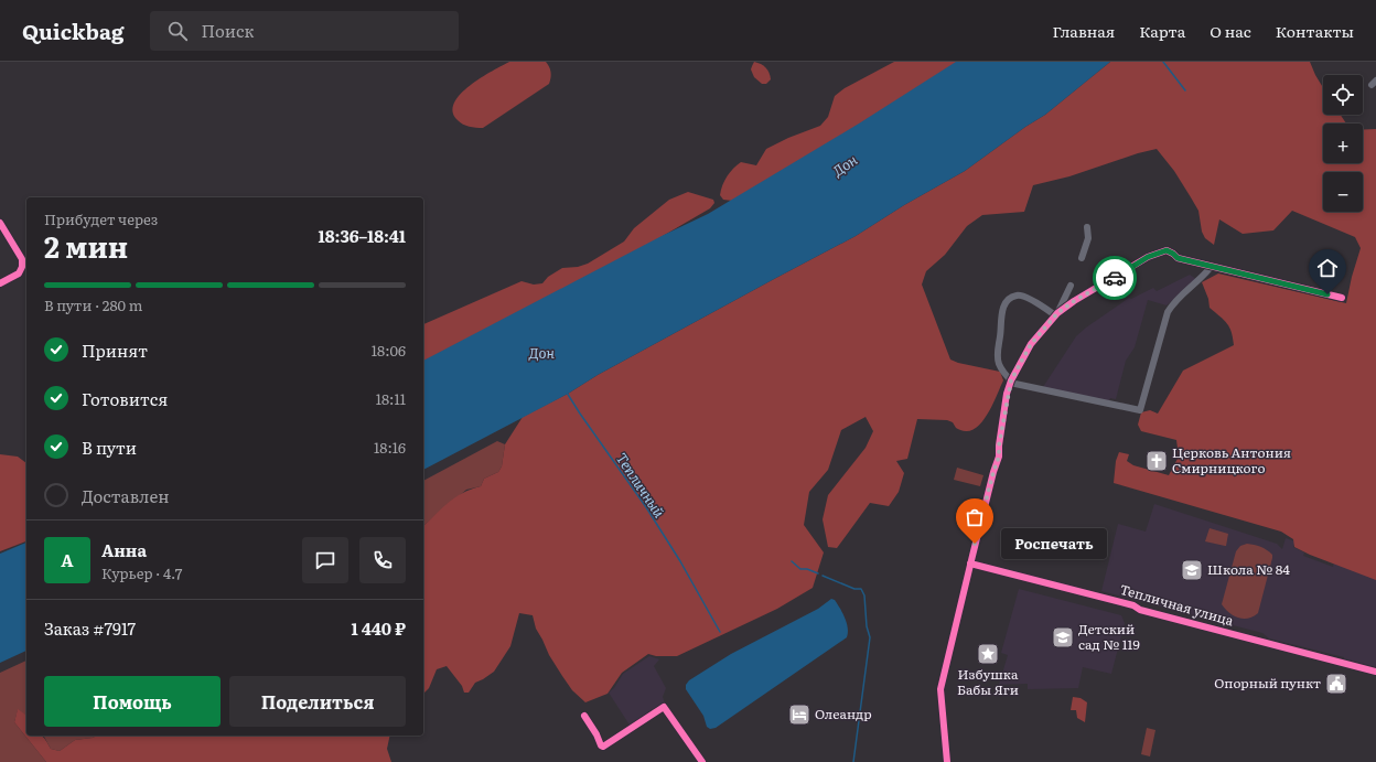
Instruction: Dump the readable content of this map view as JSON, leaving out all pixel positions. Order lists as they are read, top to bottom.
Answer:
{
  "streets": {
    "street": ["Тепличная улица"]
  },
  "water": ["Дон", "Тепличный"],
  "places": {
    "church": ["Церковь Антония Смирницкого"],
    "other": ["Роспечать"],
    "school or university": ["Школа № 84", "Детский сад № 119"],
    "place": ["Избушка Бабы Яги"],
    "public building": ["Опорный пункт"],
    "hotel": ["Олеандр"]
  },
  "page": {
    "header": "Quickbag",
    "search": "Поиск",
    "nav": [
      "Главная",
      "Карта",
      "О нас",
      "Контакты"
    ],
    "map_buttons": ["+", "−"],
    "heading": ["2 мин", "Прибудет через", "18:36–18:41"],
    "panel": [
      "Анна",
      "Курьер · 4.7",
      "Заказ #7917",
      "1 440 ₽"
    ],
    "bar": "В пути · 280 m",
    "list": [
      ["Принят", "18:06"],
      ["Готовится", "18:11"],
      ["В пути", "18:16"],
      "Доставлен"
    ],
    "bubble": "Роспечать",
    "round": "А",
    "buttons": ["Помощь", "Поделиться"]
  }
}
